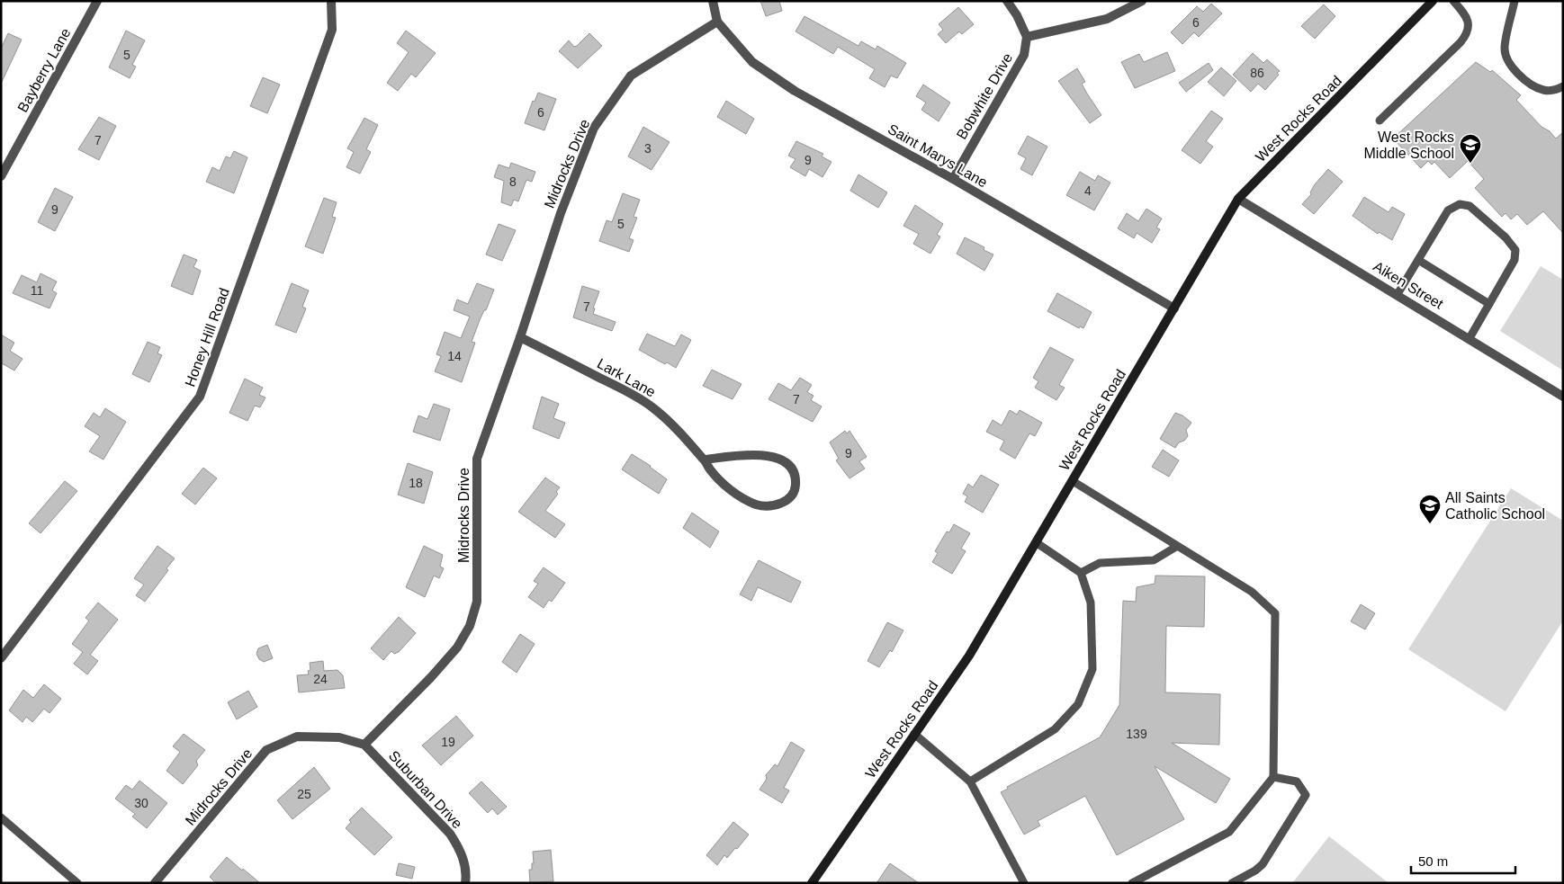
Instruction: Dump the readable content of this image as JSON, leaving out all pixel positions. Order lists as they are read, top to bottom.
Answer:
{
  "streets": {
    "main road": ["West Rocks Road"],
    "street": [
      "Bayberry Lane",
      "Bobwhite Drive",
      "Saint Marys Lane",
      "Midrocks Drive",
      "Aiken Street",
      "Honey Hill Road",
      "Lark Lane",
      "Suburban Drive"
    ]
  },
  "crossings": [
    ["Bobwhite Drive", "Saint Marys Lane"],
    ["West Rocks Road", "Saint Marys Lane"],
    ["West Rocks Road", "Aiken Street"],
    ["Saint Marys Lane", "Midrocks Drive"],
    ["Midrocks Drive", "Lark Lane"],
    ["Midrocks Drive", "Suburban Drive"]
  ],
  "places": {
    "school or university": ["West Rocks Middle School", "All Saints Catholic School"]
  },
  "house_numbers": [
    "6",
    "5",
    "86",
    "6",
    "7",
    "3",
    "9",
    "8",
    "4",
    "9",
    "5",
    "11",
    "7",
    "14",
    "7",
    "9",
    "18",
    "24",
    "139",
    "19",
    "25",
    "30"
  ],
  "scale_bar": "50 m"
}
